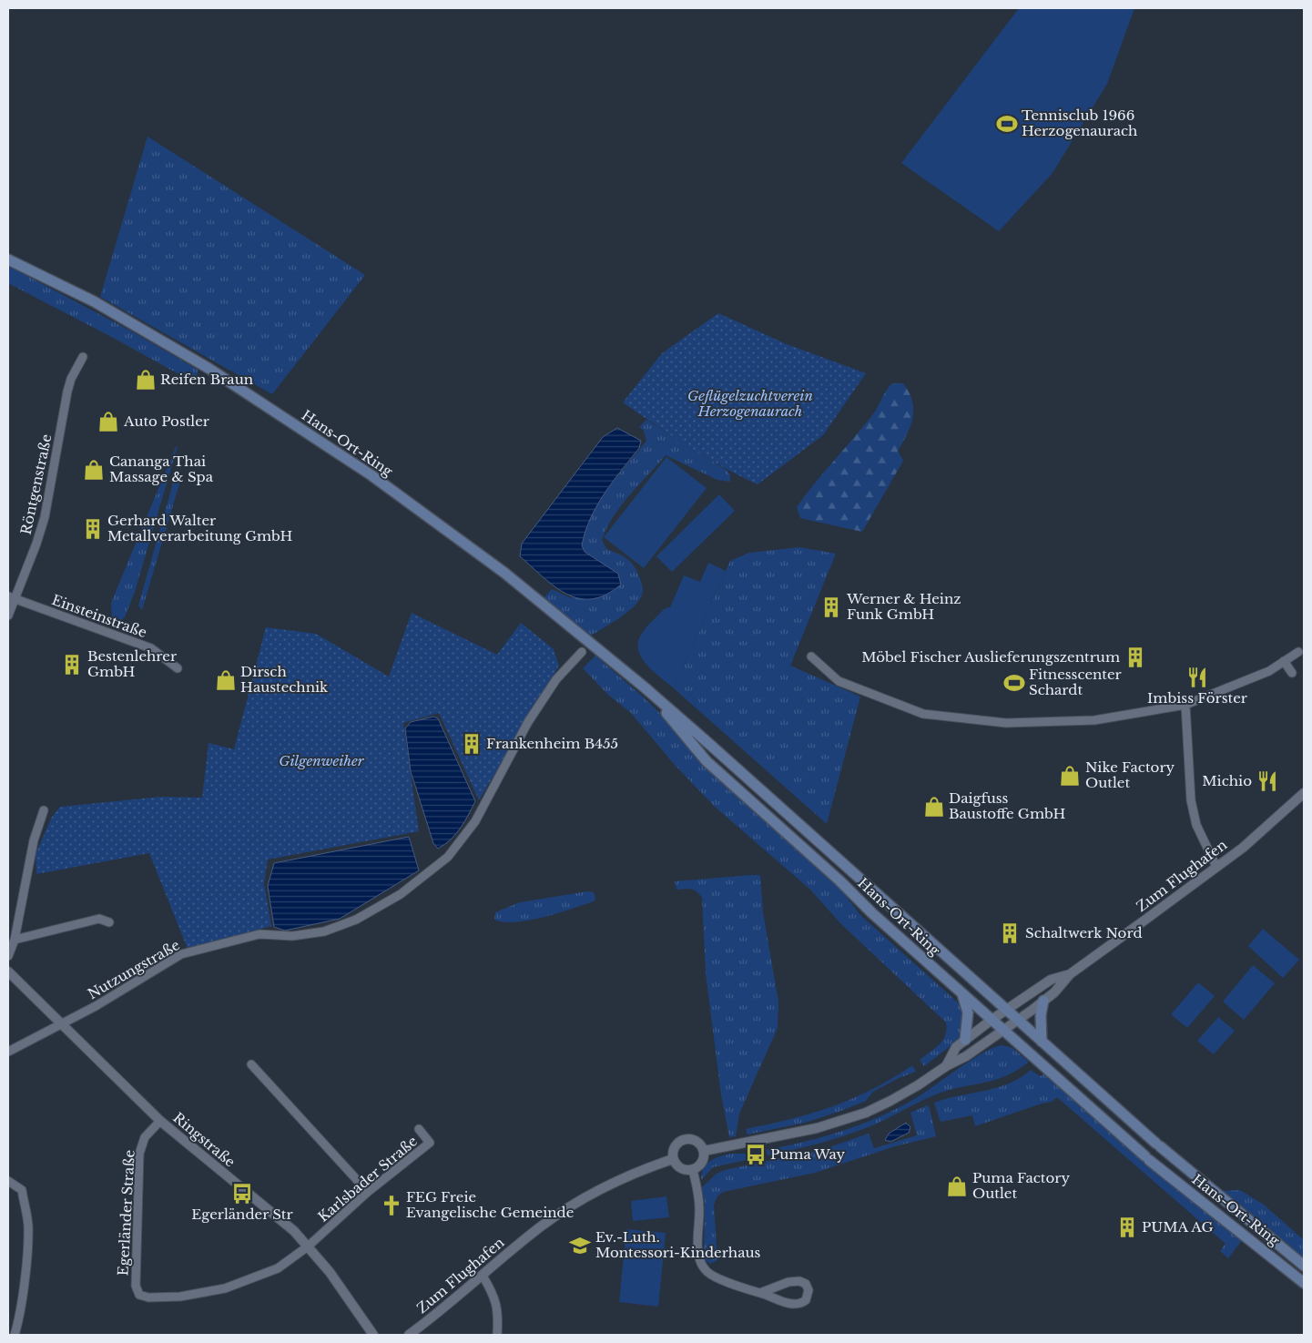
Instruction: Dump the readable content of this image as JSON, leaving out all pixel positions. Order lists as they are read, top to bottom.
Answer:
{
  "streets": {
    "main road": ["Hans-Ort-Ring"],
    "street": [
      "Röntgenstraße",
      "Einsteinstraße",
      "Zum Flughafen",
      "Nutzungstraße",
      "Ringstraße",
      "Karlsbader Straße",
      "Egerländer Straße"
    ]
  },
  "crossings": [
    ["Hans-Ort-Ring", "Zum Flughafen"],
    ["Röntgenstraße", "Einsteinstraße"],
    ["Nutzungstraße", "Ringstraße"],
    ["Ringstraße", "Karlsbader Straße"],
    ["Ringstraße", "Egerländer Straße"],
    ["Karlsbader Straße", "Egerländer Straße"]
  ],
  "parks": ["Geflügelzuchtverein Herzogenaurach", "Gilgenweiher"],
  "places": {
    "sports": ["Tennisclub 1966 Herzogenaurach", "Fitnesscenter Schardt"],
    "shop": [
      "Reifen Braun",
      "Auto Postler",
      "Cananga Thai Massage & Spa",
      "Dirsch Haustechnik",
      "Nike Factory Outlet",
      "Daigfuss Baustoffe GmbH",
      "Puma Factory Outlet"
    ],
    "building": [
      "Gerhard Walter Metallverarbeitung GmbH",
      "Werner & Heinz Funk GmbH",
      "Möbel Fischer Auslieferungszentrum",
      "Bestenlehrer GmbH",
      "Frankenheim B455",
      "Schaltwerk Nord",
      "PUMA AG"
    ],
    "restaurant": ["Imbiss Förster", "Michio"],
    "bus stop": ["Puma Way", "Egerländer Str"],
    "church": ["FEG Freie Evangelische Gemeinde"],
    "school or university": ["Ev.-Luth. Montessori-Kinderhaus"]
  }
}
